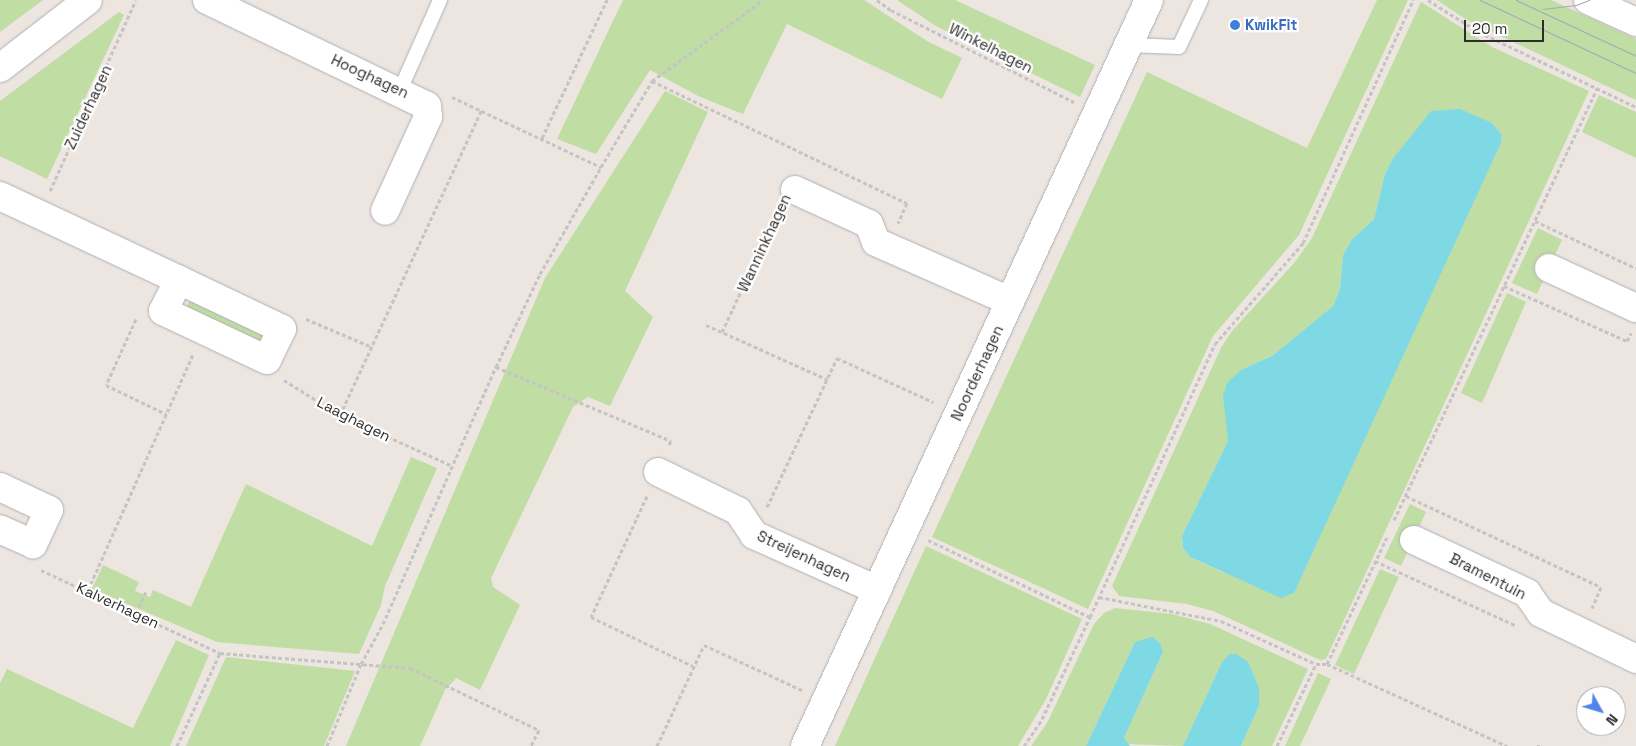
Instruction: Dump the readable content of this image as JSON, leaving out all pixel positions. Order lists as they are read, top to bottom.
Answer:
{
  "streets": {
    "street": [
      "Hooghagen",
      "Wanninkhagen",
      "Noorderhagen",
      "Streijenhagen",
      "Bramentuin"
    ],
    "path": [
      "Winkelhagen",
      "Zuiderhagen",
      "Laaghagen",
      "Kalverhagen"
    ]
  },
  "crossings": [
    ["Winkelhagen", "Noorderhagen"],
    ["Wanninkhagen", "Noorderhagen"],
    ["Noorderhagen", "Streijenhagen"]
  ],
  "places": ["KwikFit"],
  "scale_bar": "20 m",
  "north": "bottom right"
}
